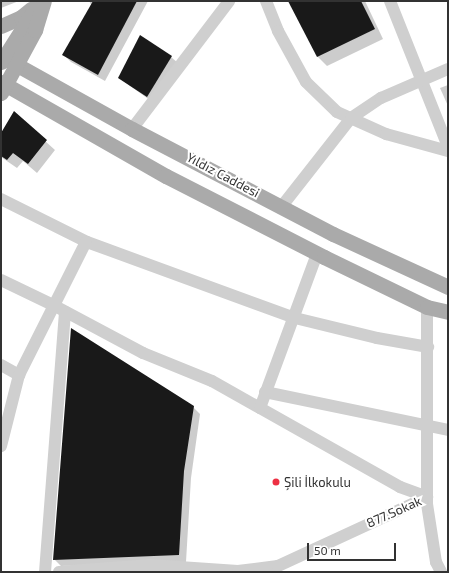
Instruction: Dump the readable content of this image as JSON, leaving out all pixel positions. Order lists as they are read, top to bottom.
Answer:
{
  "streets": {
    "main road": ["Yıldız Caddesi"],
    "street": ["877.Sokak"]
  },
  "places": ["Şili İlkokulu"],
  "scale_bar": "50 m"
}
